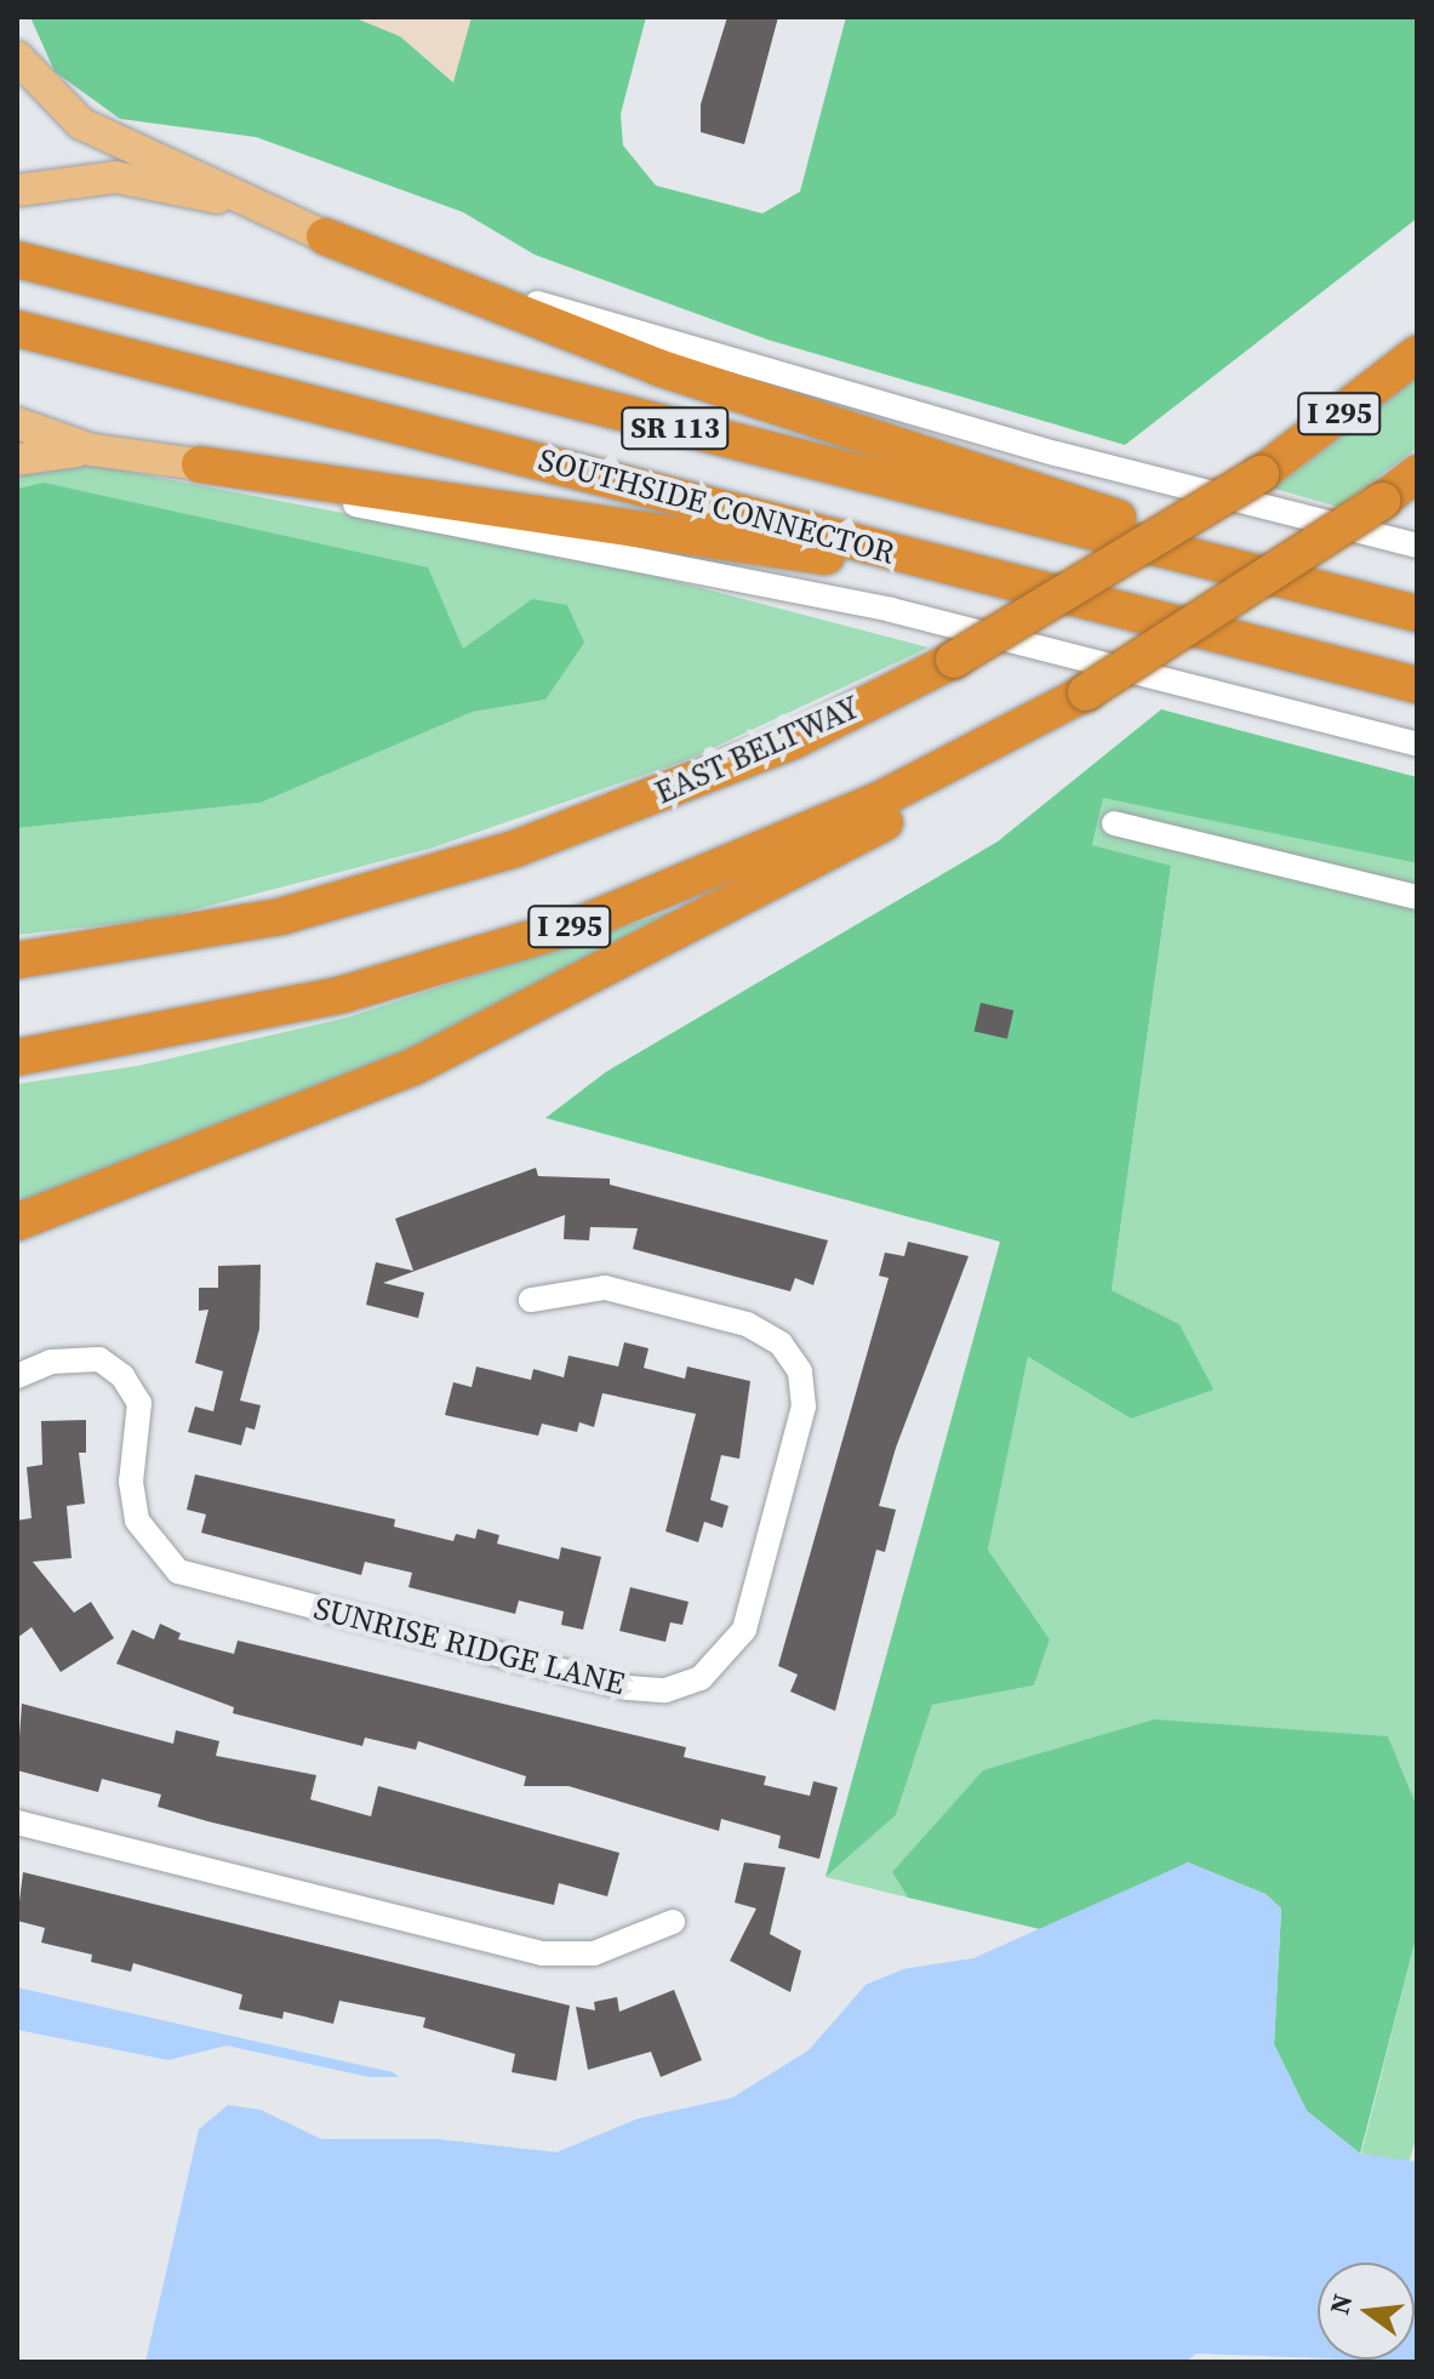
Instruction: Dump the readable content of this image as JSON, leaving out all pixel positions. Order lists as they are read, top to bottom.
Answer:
{
  "streets": {
    "highway": [
      "I 295",
      "SR 113",
      "SOUTHSIDE CONNECTOR",
      "EAST BELTWAY"
    ],
    "street": ["SUNRISE RIDGE LANE"]
  },
  "north": "left"
}
